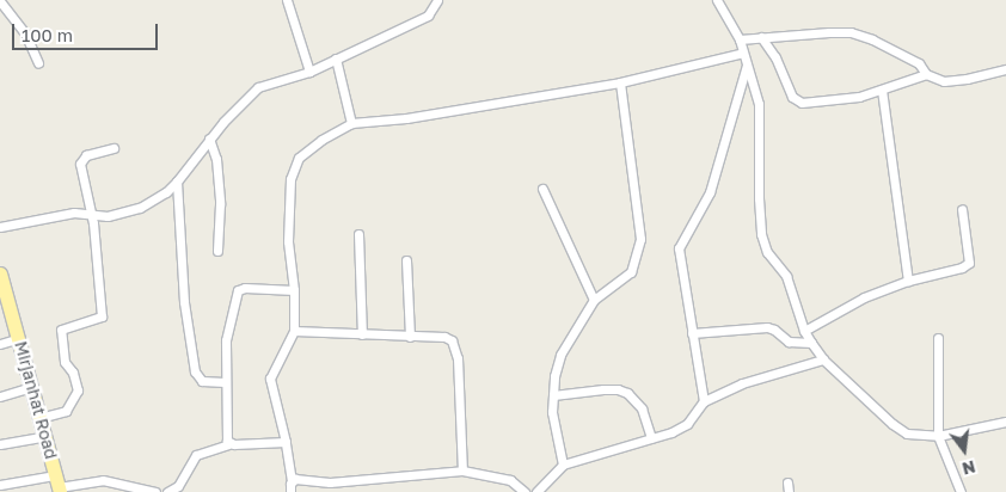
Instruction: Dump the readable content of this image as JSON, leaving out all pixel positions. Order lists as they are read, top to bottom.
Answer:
{
  "streets": {
    "main road": ["Mirjanhat Road"]
  },
  "scale_bar": "100 m",
  "north": "bottom"
}
